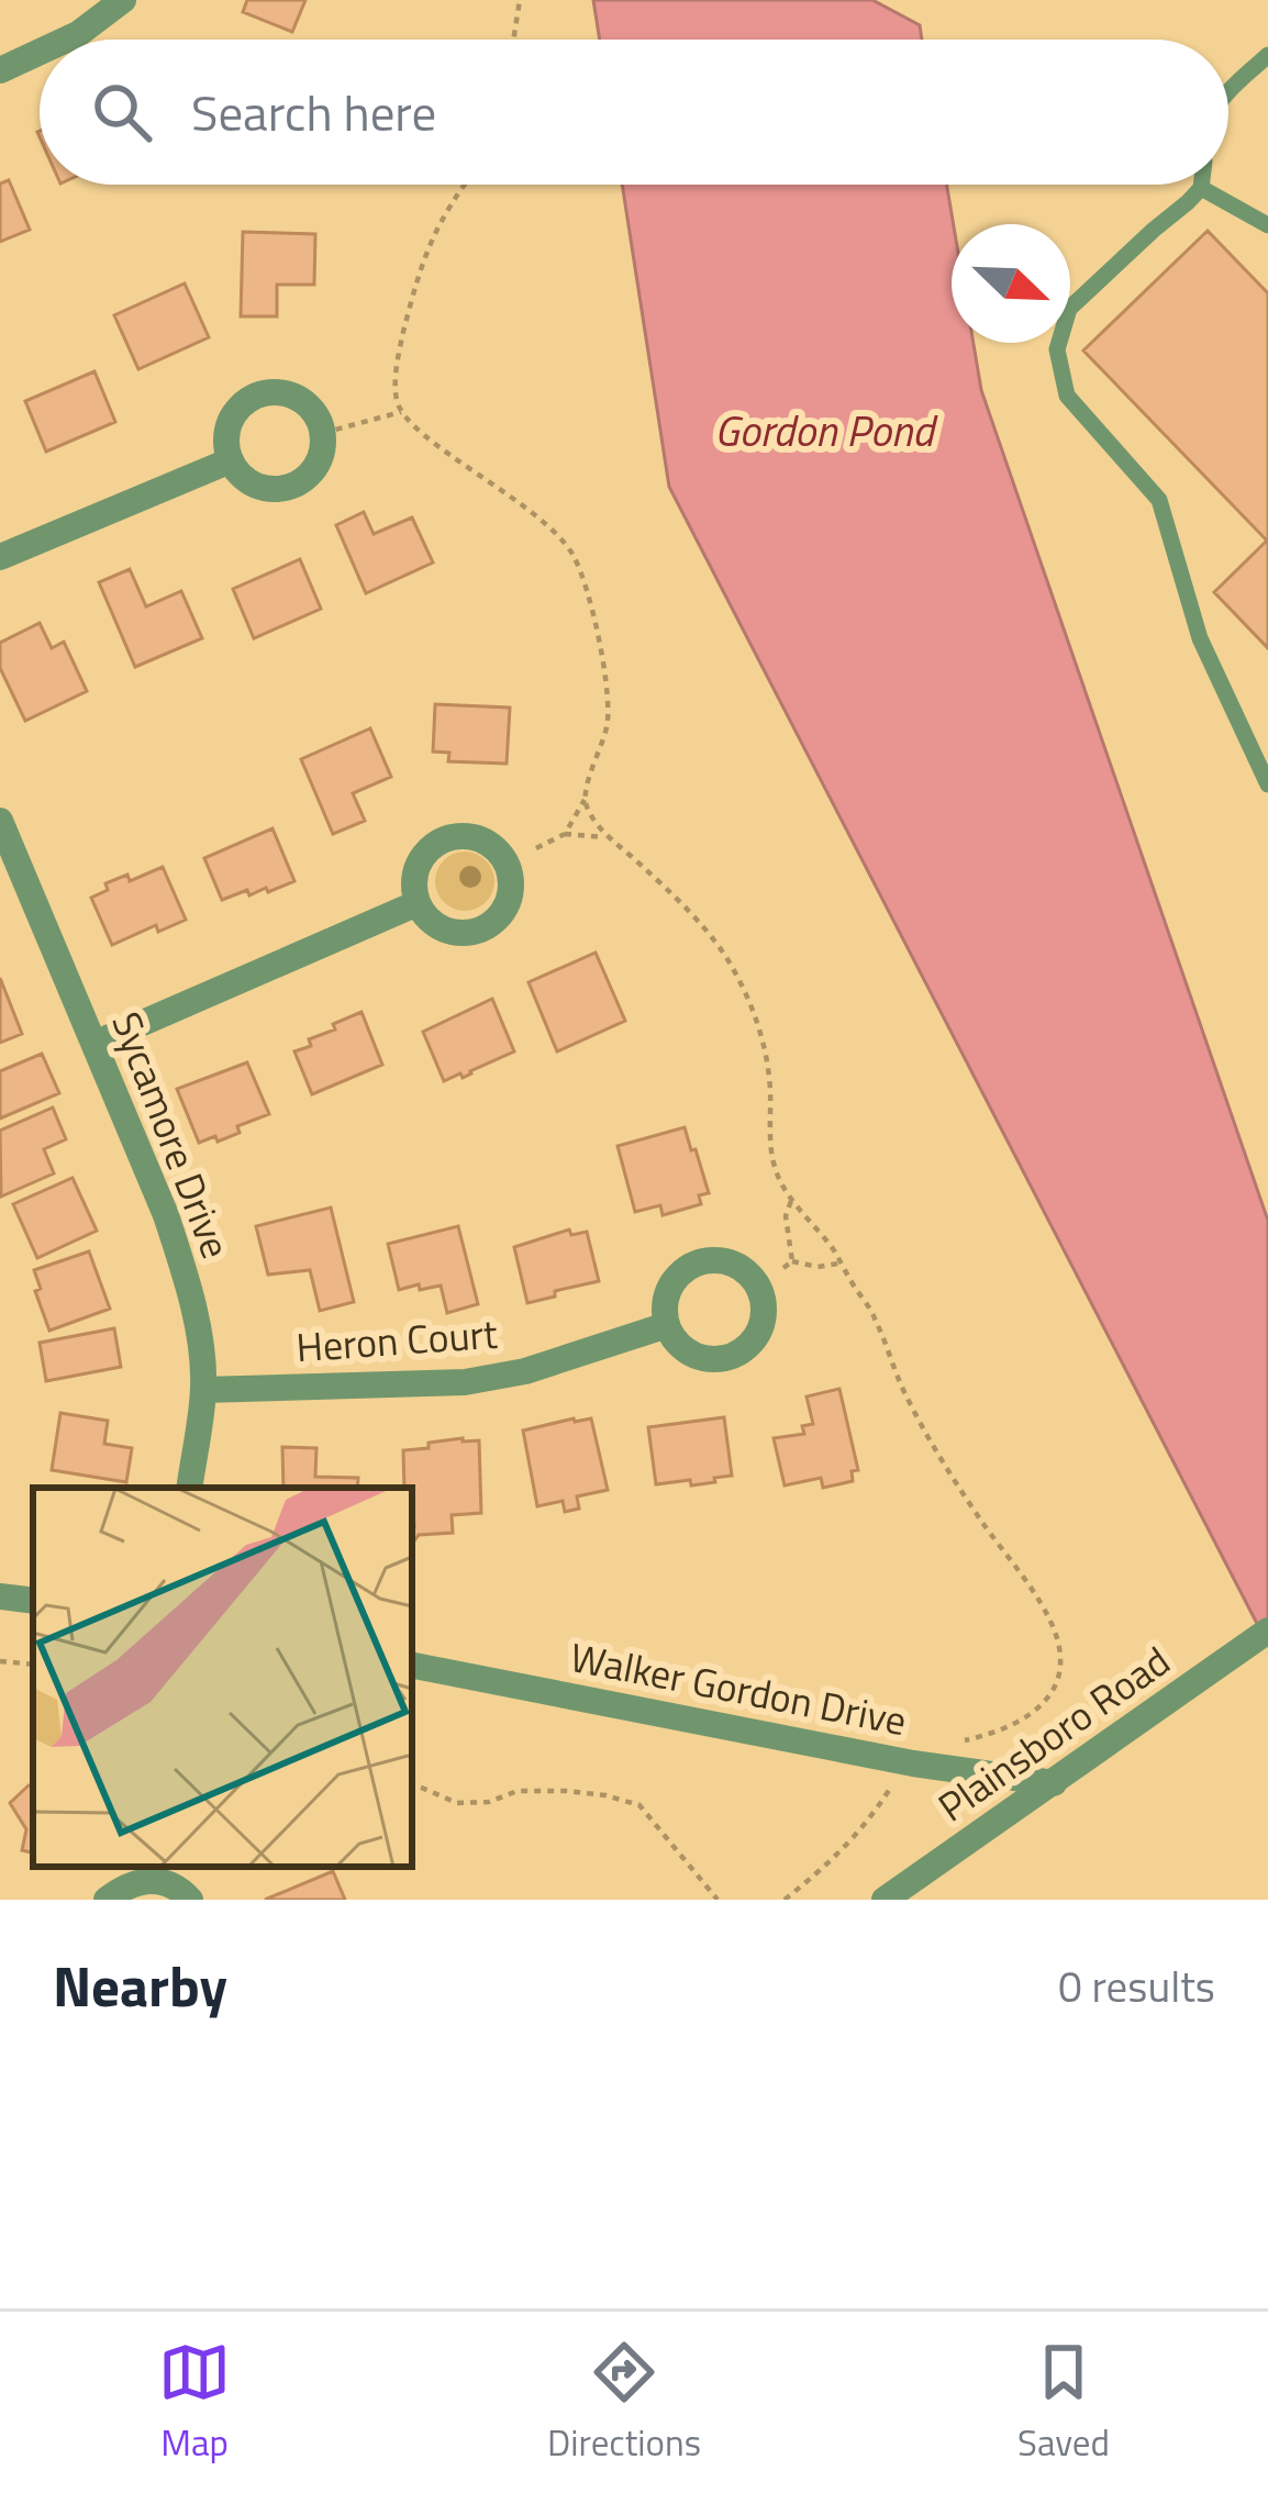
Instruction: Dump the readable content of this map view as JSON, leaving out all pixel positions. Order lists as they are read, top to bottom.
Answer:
{
  "streets": {
    "street": [
      "Sycamore Drive",
      "Heron Court",
      "Walker Gordon Drive",
      "Plainsboro Road"
    ]
  },
  "crossings": [
    ["Sycamore Drive", "Heron Court"],
    ["Walker Gordon Drive", "Plainsboro Road"]
  ],
  "water": ["Gordon Pond"],
  "north": "bottom right",
  "page": {
    "search": "Search here",
    "heading": ["Nearby", "0 results"],
    "nav": ["Map", "Directions", "Saved"]
  }
}
